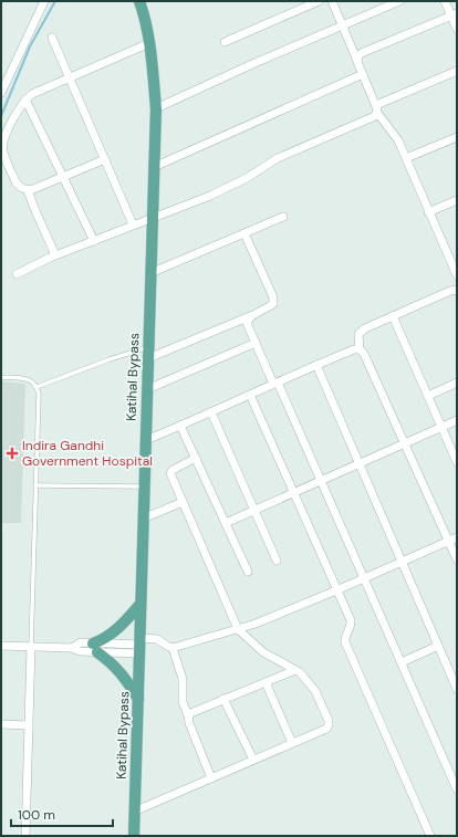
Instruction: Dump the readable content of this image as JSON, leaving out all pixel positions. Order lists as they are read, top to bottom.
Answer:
{
  "streets": {
    "main road": ["Katihal Bypass"]
  },
  "places": {
    "health": ["Indira Gandhi Government Hospital"]
  },
  "scale_bar": "100 m"
}
